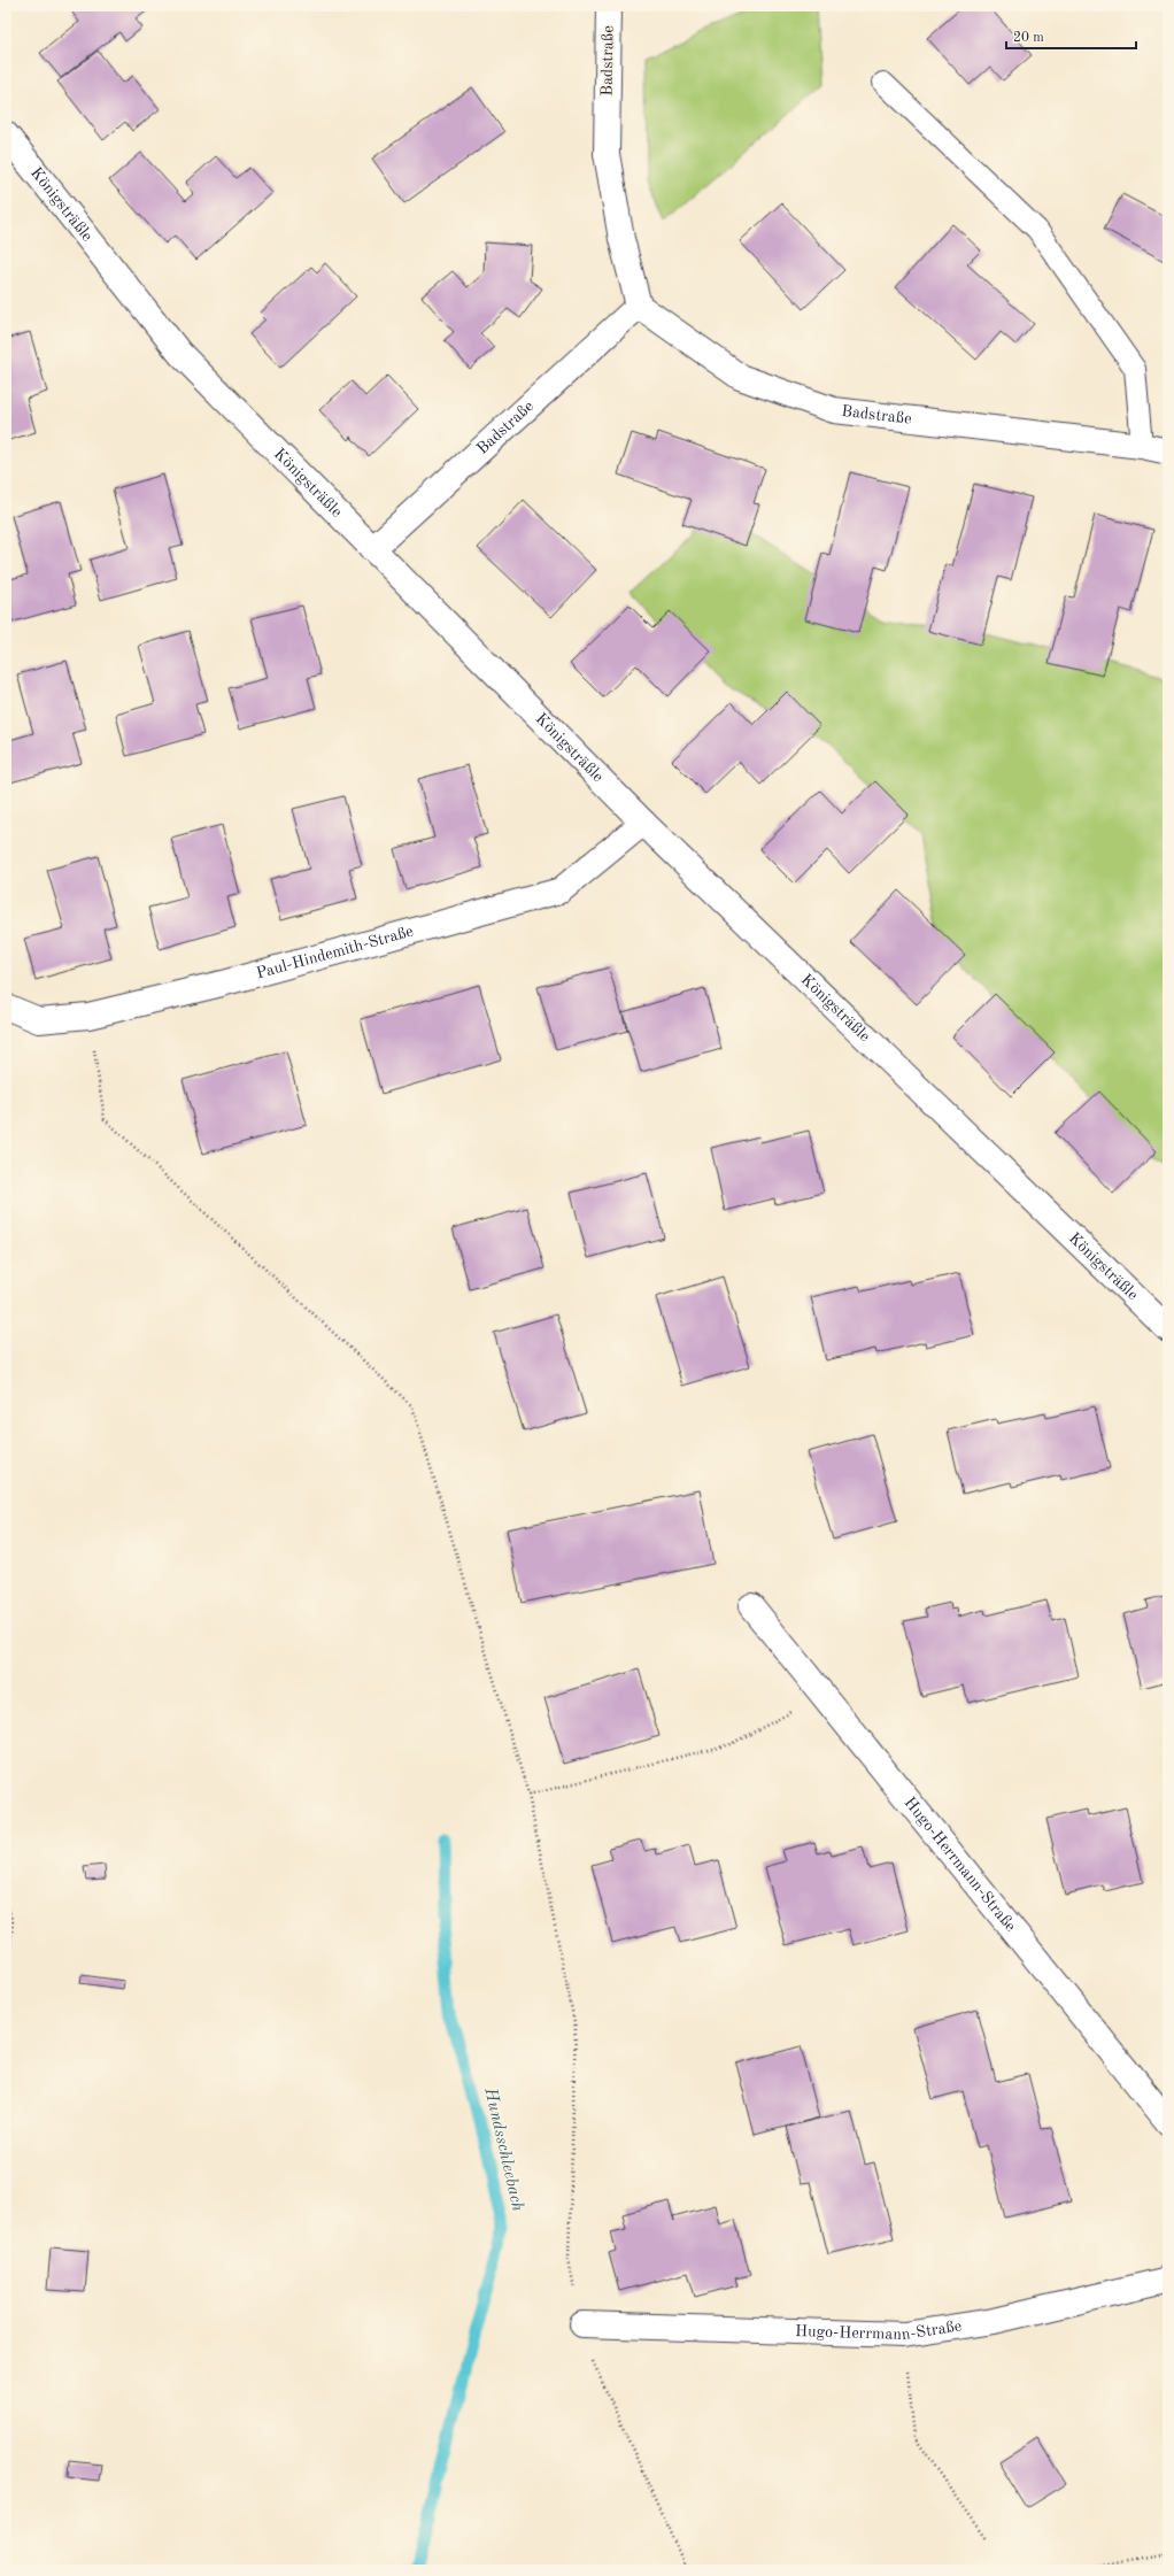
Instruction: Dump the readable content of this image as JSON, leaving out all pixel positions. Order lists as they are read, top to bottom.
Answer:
{
  "streets": {
    "street": [
      "Badstraße",
      "Königsträßle",
      "Paul-Hindemith-Straße",
      "Hugo-Herrmann-Straße"
    ]
  },
  "crossings": [
    ["Badstraße", "Königsträßle"],
    ["Königsträßle", "Paul-Hindemith-Straße"]
  ],
  "water": ["Hundsschleebach"],
  "scale_bar": "20 m"
}
